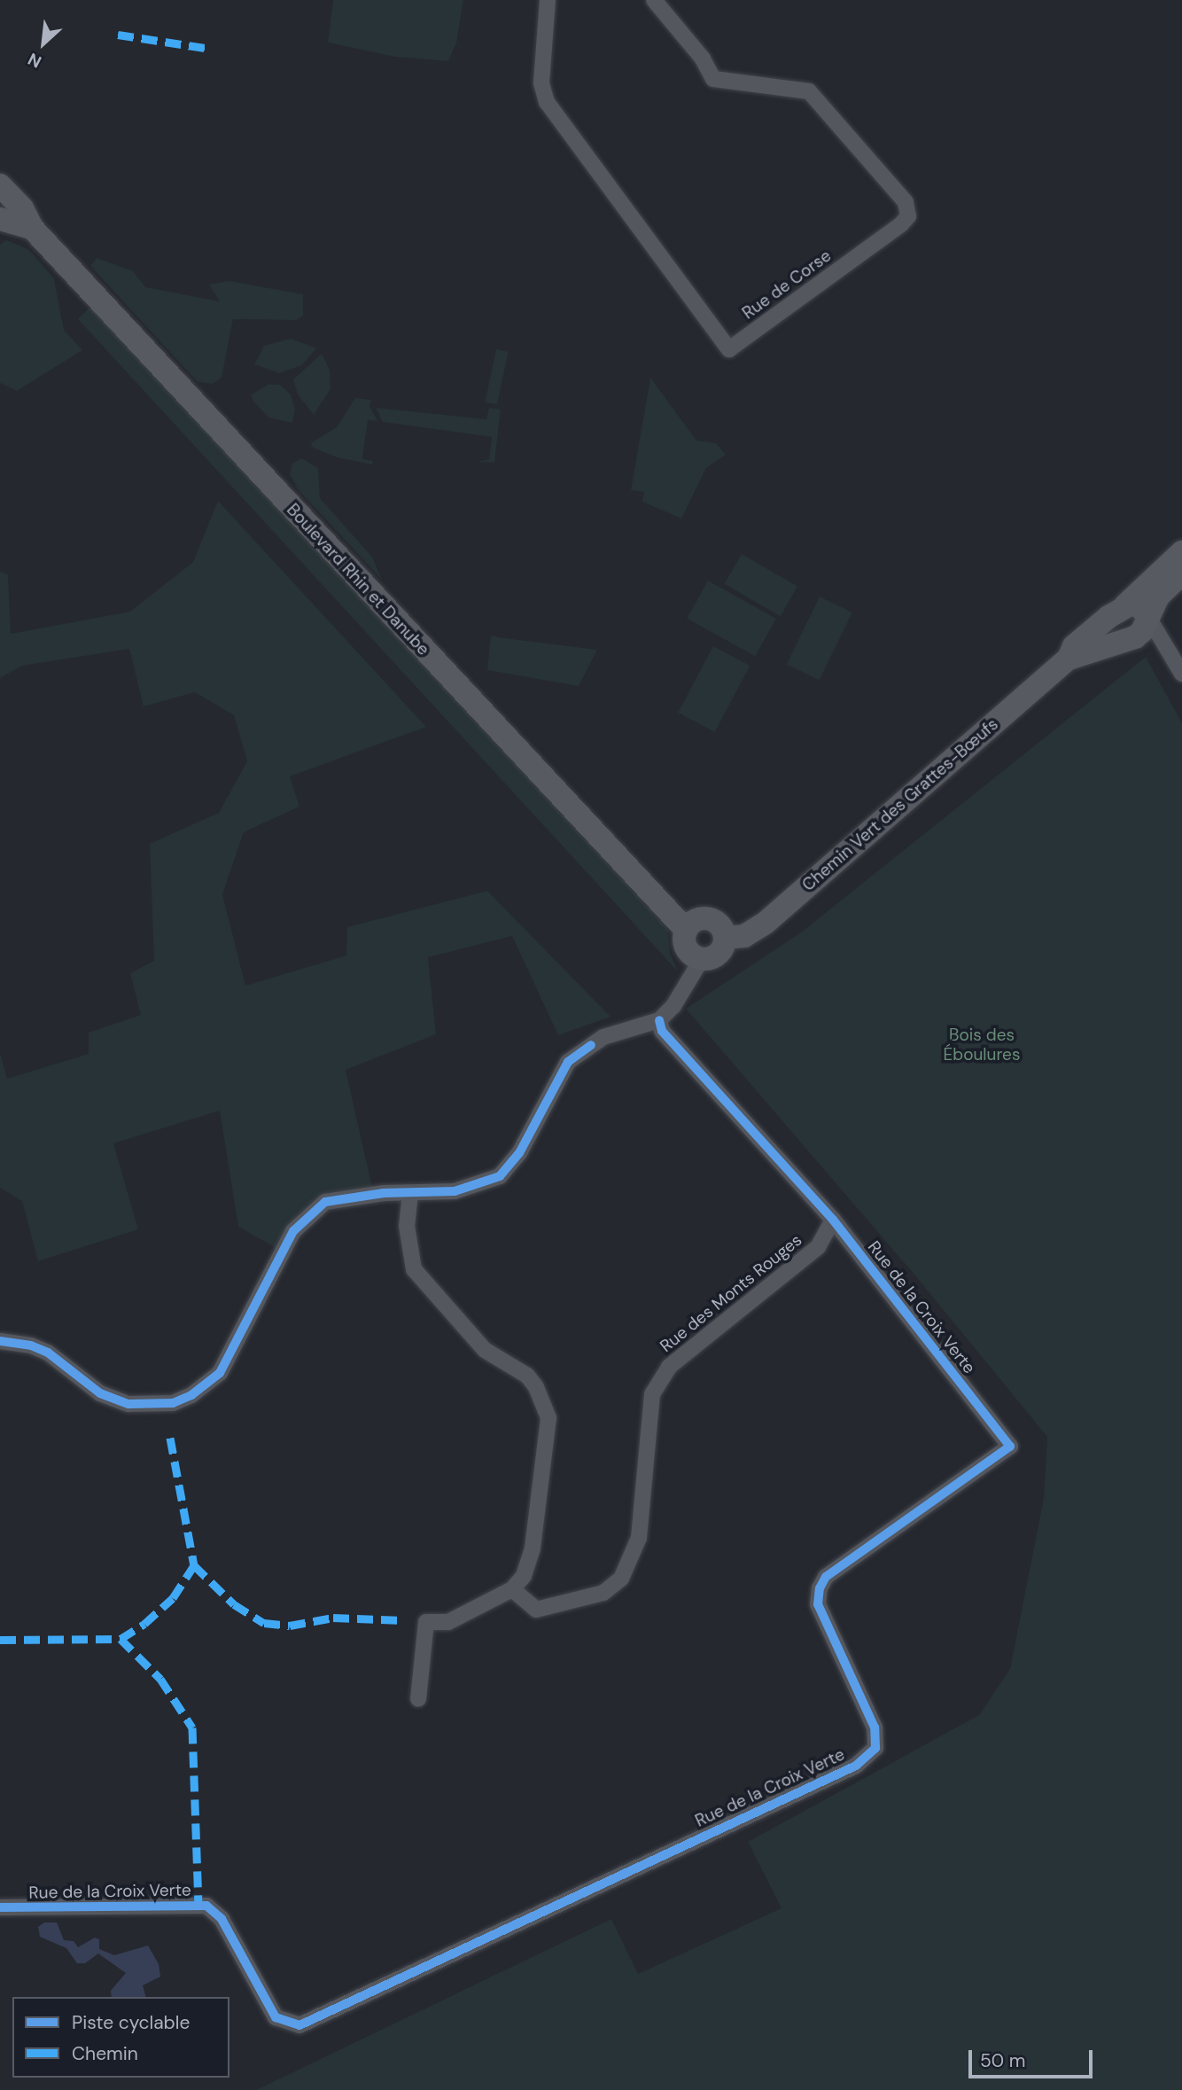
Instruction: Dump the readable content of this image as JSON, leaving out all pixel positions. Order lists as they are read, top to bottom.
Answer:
{
  "streets": {
    "main road": ["Boulevard Rhin et Danube", "Chemin Vert des Grattes-Bœufs"],
    "street": ["Rue de Corse", "Rue des Monts Rouges", "Rue de la Croix Verte"]
  },
  "crossings": [
    ["Boulevard Rhin et Danube", "Chemin Vert des Grattes-Bœufs"],
    ["Rue des Monts Rouges", "Rue de la Croix Verte"]
  ],
  "parks": ["Bois des Éboulures"],
  "legend": ["Piste cyclable", "Chemin"],
  "scale_bar": "50 m",
  "north": "bottom left"
}
